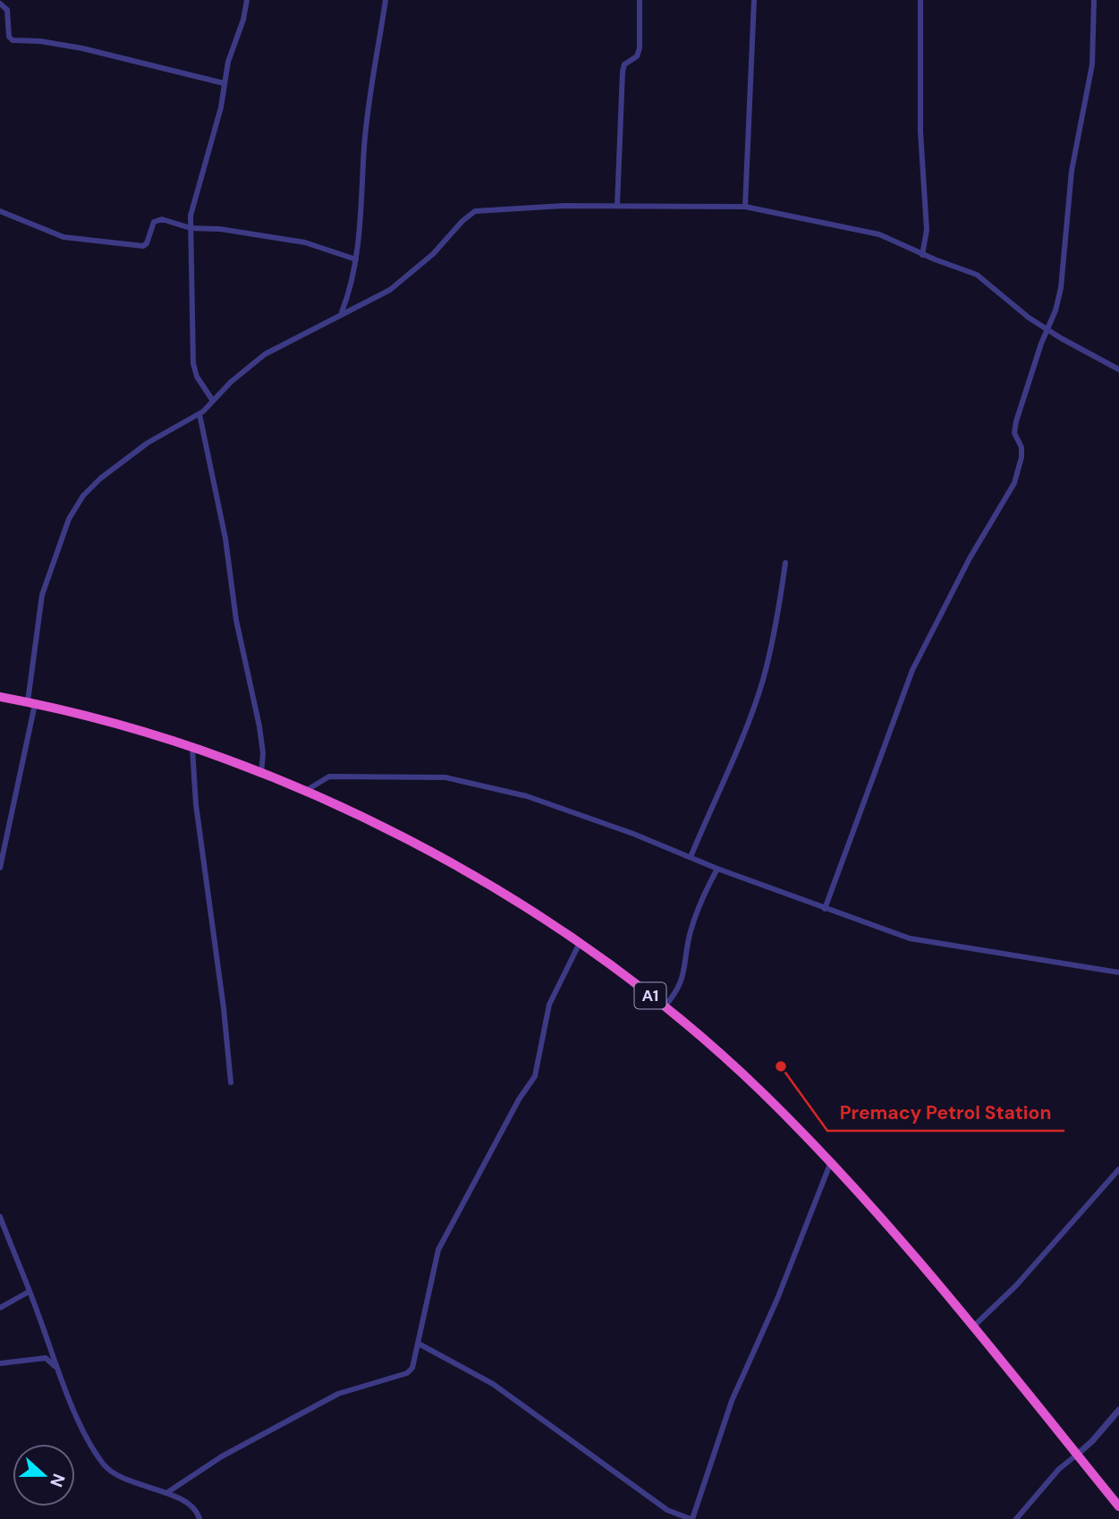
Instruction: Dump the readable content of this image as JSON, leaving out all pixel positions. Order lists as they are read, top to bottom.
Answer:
{
  "streets": {
    "highway": ["A1"]
  },
  "places": ["Premacy Petrol Station"],
  "north": "right"
}
